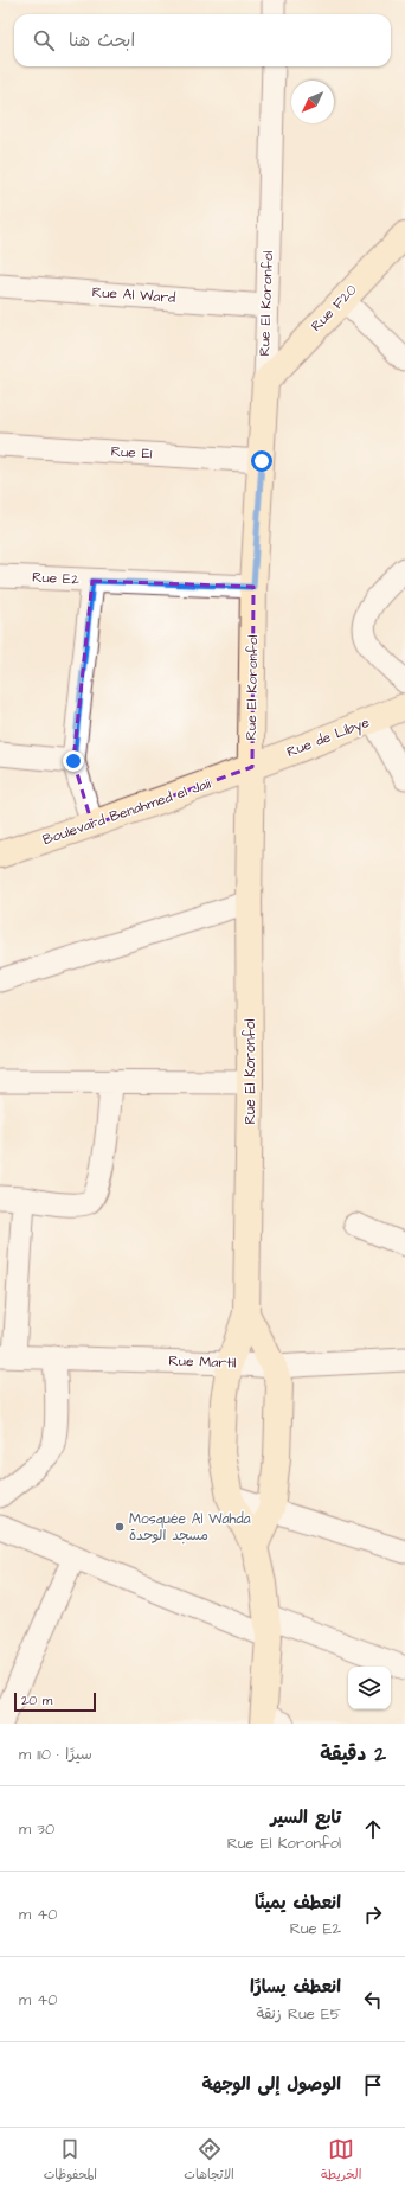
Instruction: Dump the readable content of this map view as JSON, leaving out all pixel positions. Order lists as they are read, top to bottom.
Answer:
{
  "streets": {
    "street": [
      "Rue Al Ward",
      "Rue El Koronfol",
      "Rue F20",
      "Rue E1",
      "Rue E2",
      "Rue de Libye",
      "Boulevard Benahmed el Jaii",
      "Rue Martil"
    ]
  },
  "crossings": [
    ["Rue Al Ward", "Rue El Koronfol"],
    ["Rue El Koronfol", "Rue F20"],
    ["Rue El Koronfol", "Rue E1"],
    ["Rue El Koronfol", "Rue E2"],
    ["Rue El Koronfol", "Rue de Libye"],
    ["Rue El Koronfol", "Boulevard Benahmed el Jaii"],
    ["Rue El Koronfol", "Rue Martil"],
    ["Rue de Libye", "Boulevard Benahmed el Jaii"]
  ],
  "places": ["Mosquée Al Wahda مسجد الوحدة"],
  "scale_bar": "20 m",
  "north": "bottom left",
  "page": {
    "search": "ابحث هنا",
    "scale": "20 m",
    "heading": ["2 دقيقة", "سيرًا · 110 m"],
    "list": [
      ["تابع السير", "Rue El Koronfol", "30 m"],
      ["انعطف يمينًا", "Rue E2", "40 m"],
      ["انعطف يسارًا", "Rue E5 زنقة", "40 m"],
      "الوصول إلى الوجهة"
    ],
    "nav": ["الخريطة", "الاتجاهات", "المحفوظات"]
  }
}
